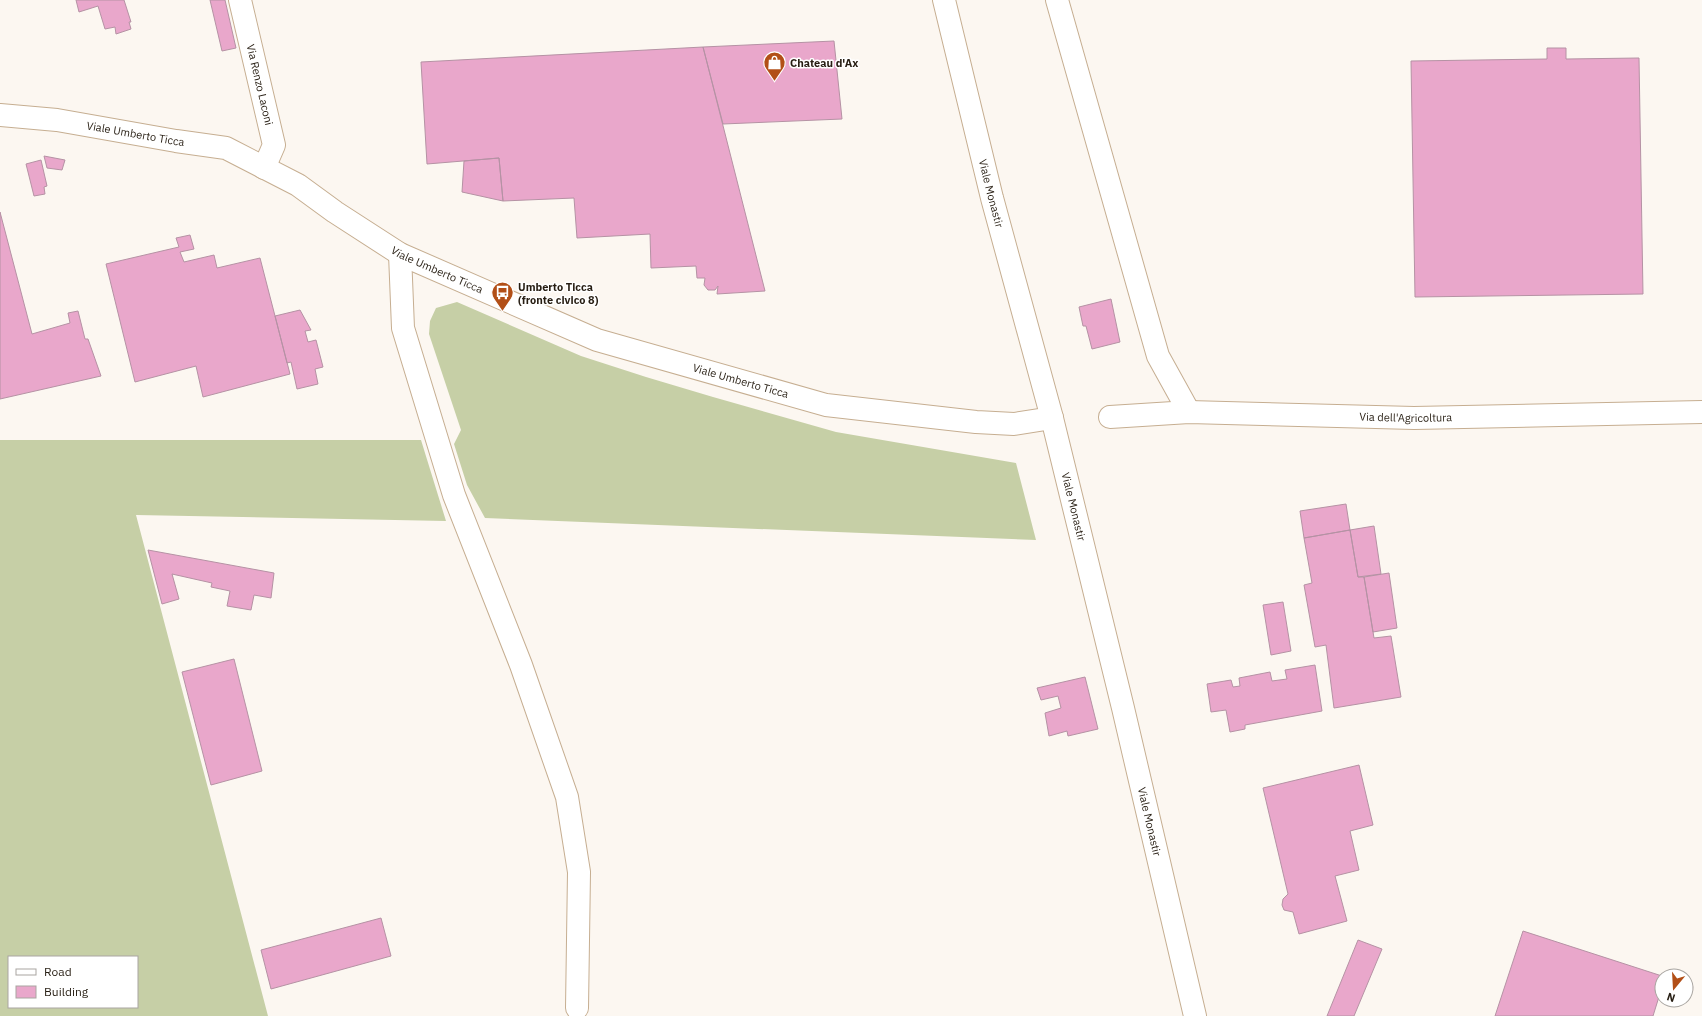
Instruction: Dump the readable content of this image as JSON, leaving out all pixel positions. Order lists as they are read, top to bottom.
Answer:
{
  "streets": {
    "street": [
      "Via Renzo Laconi",
      "Viale Umberto Ticca",
      "Viale Monastir",
      "Via dell'Agricoltura"
    ]
  },
  "crossings": [
    ["Via Renzo Laconi", "Viale Umberto Ticca"],
    ["Viale Umberto Ticca", "Viale Monastir"]
  ],
  "places": {
    "shop": ["Chateau d'Ax"],
    "bus stop": ["Umberto Ticca (fronte civico 8)"]
  },
  "legend": ["Road", "Building"],
  "north": "bottom"
}
